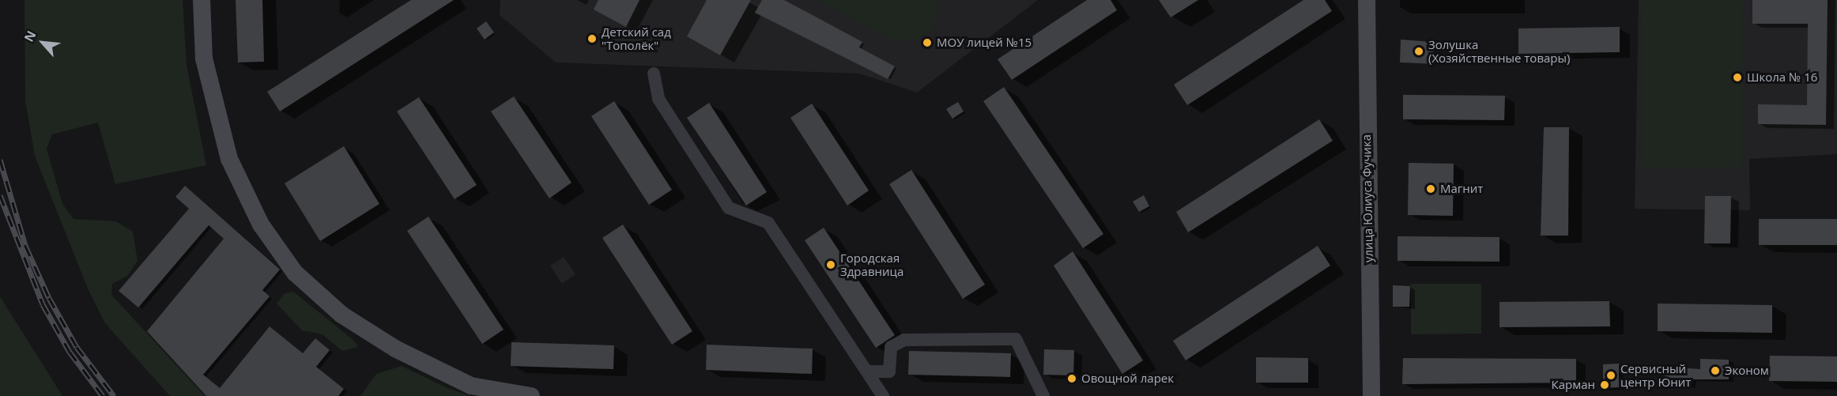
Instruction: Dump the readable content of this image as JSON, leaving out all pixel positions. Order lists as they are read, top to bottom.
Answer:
{
  "streets": {
    "street": ["улица Юлиуса Фучика"]
  },
  "places": [
    "Детский сад \"Тополёк\"",
    "МОУ лицей №15",
    "Золушка (Хозяйственные товары)",
    "Школа № 16",
    "Магнит",
    "Городская Здравница",
    "Эконом",
    "Сервисный центр Юнит",
    "Овощной ларек",
    "Карман"
  ],
  "north": "top left"
}
